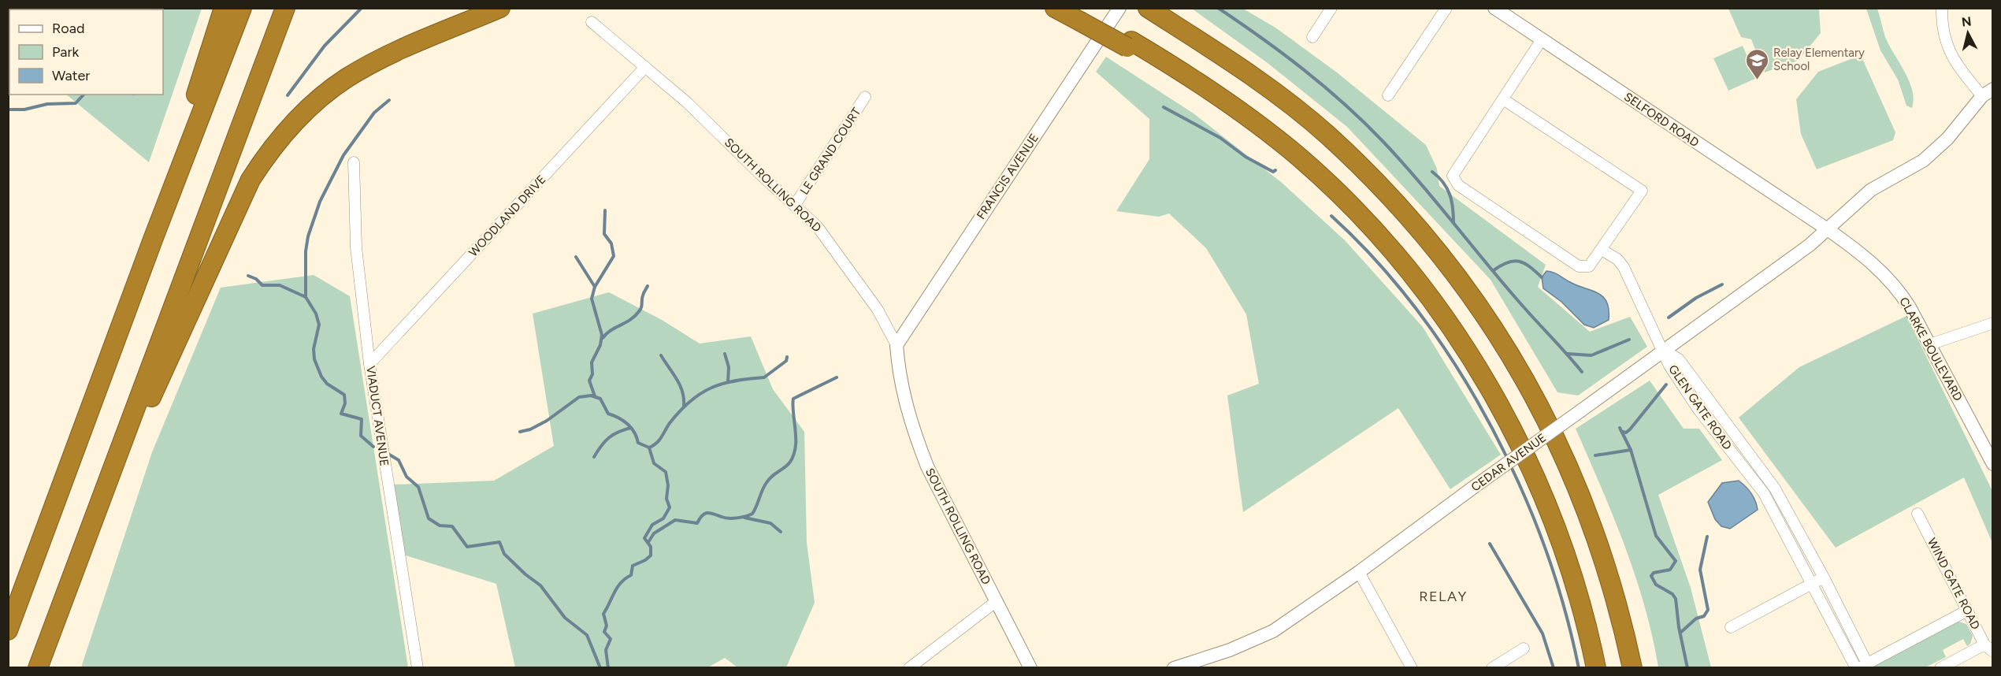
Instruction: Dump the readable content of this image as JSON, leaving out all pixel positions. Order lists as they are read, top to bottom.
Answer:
{
  "streets": {
    "street": [
      "SELFORD ROAD",
      "LE GRAND COURT",
      "FRANCIS AVENUE",
      "SOUTH ROLLING ROAD",
      "WOODLAND DRIVE",
      "CLARKE BOULEVARD",
      "GLEN GATE ROAD",
      "VIADUCT AVENUE",
      "CEDAR AVENUE",
      "WIND GATE ROAD"
    ]
  },
  "crossings": [
    ["SELFORD ROAD", "CLARKE BOULEVARD"],
    ["SELFORD ROAD", "CEDAR AVENUE"],
    ["LE GRAND COURT", "SOUTH ROLLING ROAD"],
    ["FRANCIS AVENUE", "SOUTH ROLLING ROAD"],
    ["SOUTH ROLLING ROAD", "WOODLAND DRIVE"],
    ["WOODLAND DRIVE", "VIADUCT AVENUE"],
    ["CLARKE BOULEVARD", "CEDAR AVENUE"],
    ["GLEN GATE ROAD", "CEDAR AVENUE"]
  ],
  "districts": ["RELAY"],
  "places": {
    "school or university": ["Relay Elementary School"]
  },
  "legend": ["Road", "Park", "Water"],
  "north": "top"
}
